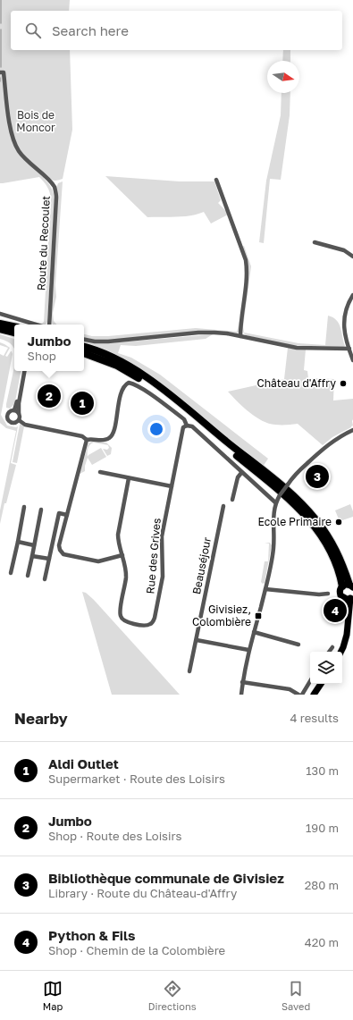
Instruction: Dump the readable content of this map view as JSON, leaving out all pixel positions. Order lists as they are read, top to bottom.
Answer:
{
  "streets": {
    "street": ["Route du Recoulet", "Rue des Grives", "Beauséjour"]
  },
  "parks": ["Bois de Moncor"],
  "places": {
    "other": ["Château d'Affry", "Ecole Primaire"],
    "transit": ["Givisiez, Colombière"]
  },
  "north": "right",
  "page": {
    "search": "Search here",
    "popup": ["Jumbo", "Shop"],
    "pins": [
      "2",
      "1",
      "3",
      "4"
    ],
    "heading": ["Nearby", "4 results"],
    "list": [
      {
        "mark": "1",
        "name": "Aldi Outlet",
        "note": "Supermarket · Route des Loisirs",
        "value": "130 m"
      },
      {
        "mark": "2",
        "name": "Jumbo",
        "note": "Shop · Route des Loisirs",
        "value": "190 m"
      },
      {
        "mark": "3",
        "name": "Bibliothèque communale de Givisiez",
        "note": "Library · Route du Château-d'Affry",
        "value": "280 m"
      },
      {
        "mark": "4",
        "name": "Python & Fils",
        "note": "Shop · Chemin de la Colombière",
        "value": "420 m"
      }
    ],
    "nav": ["Map", "Directions", "Saved"]
  }
}
